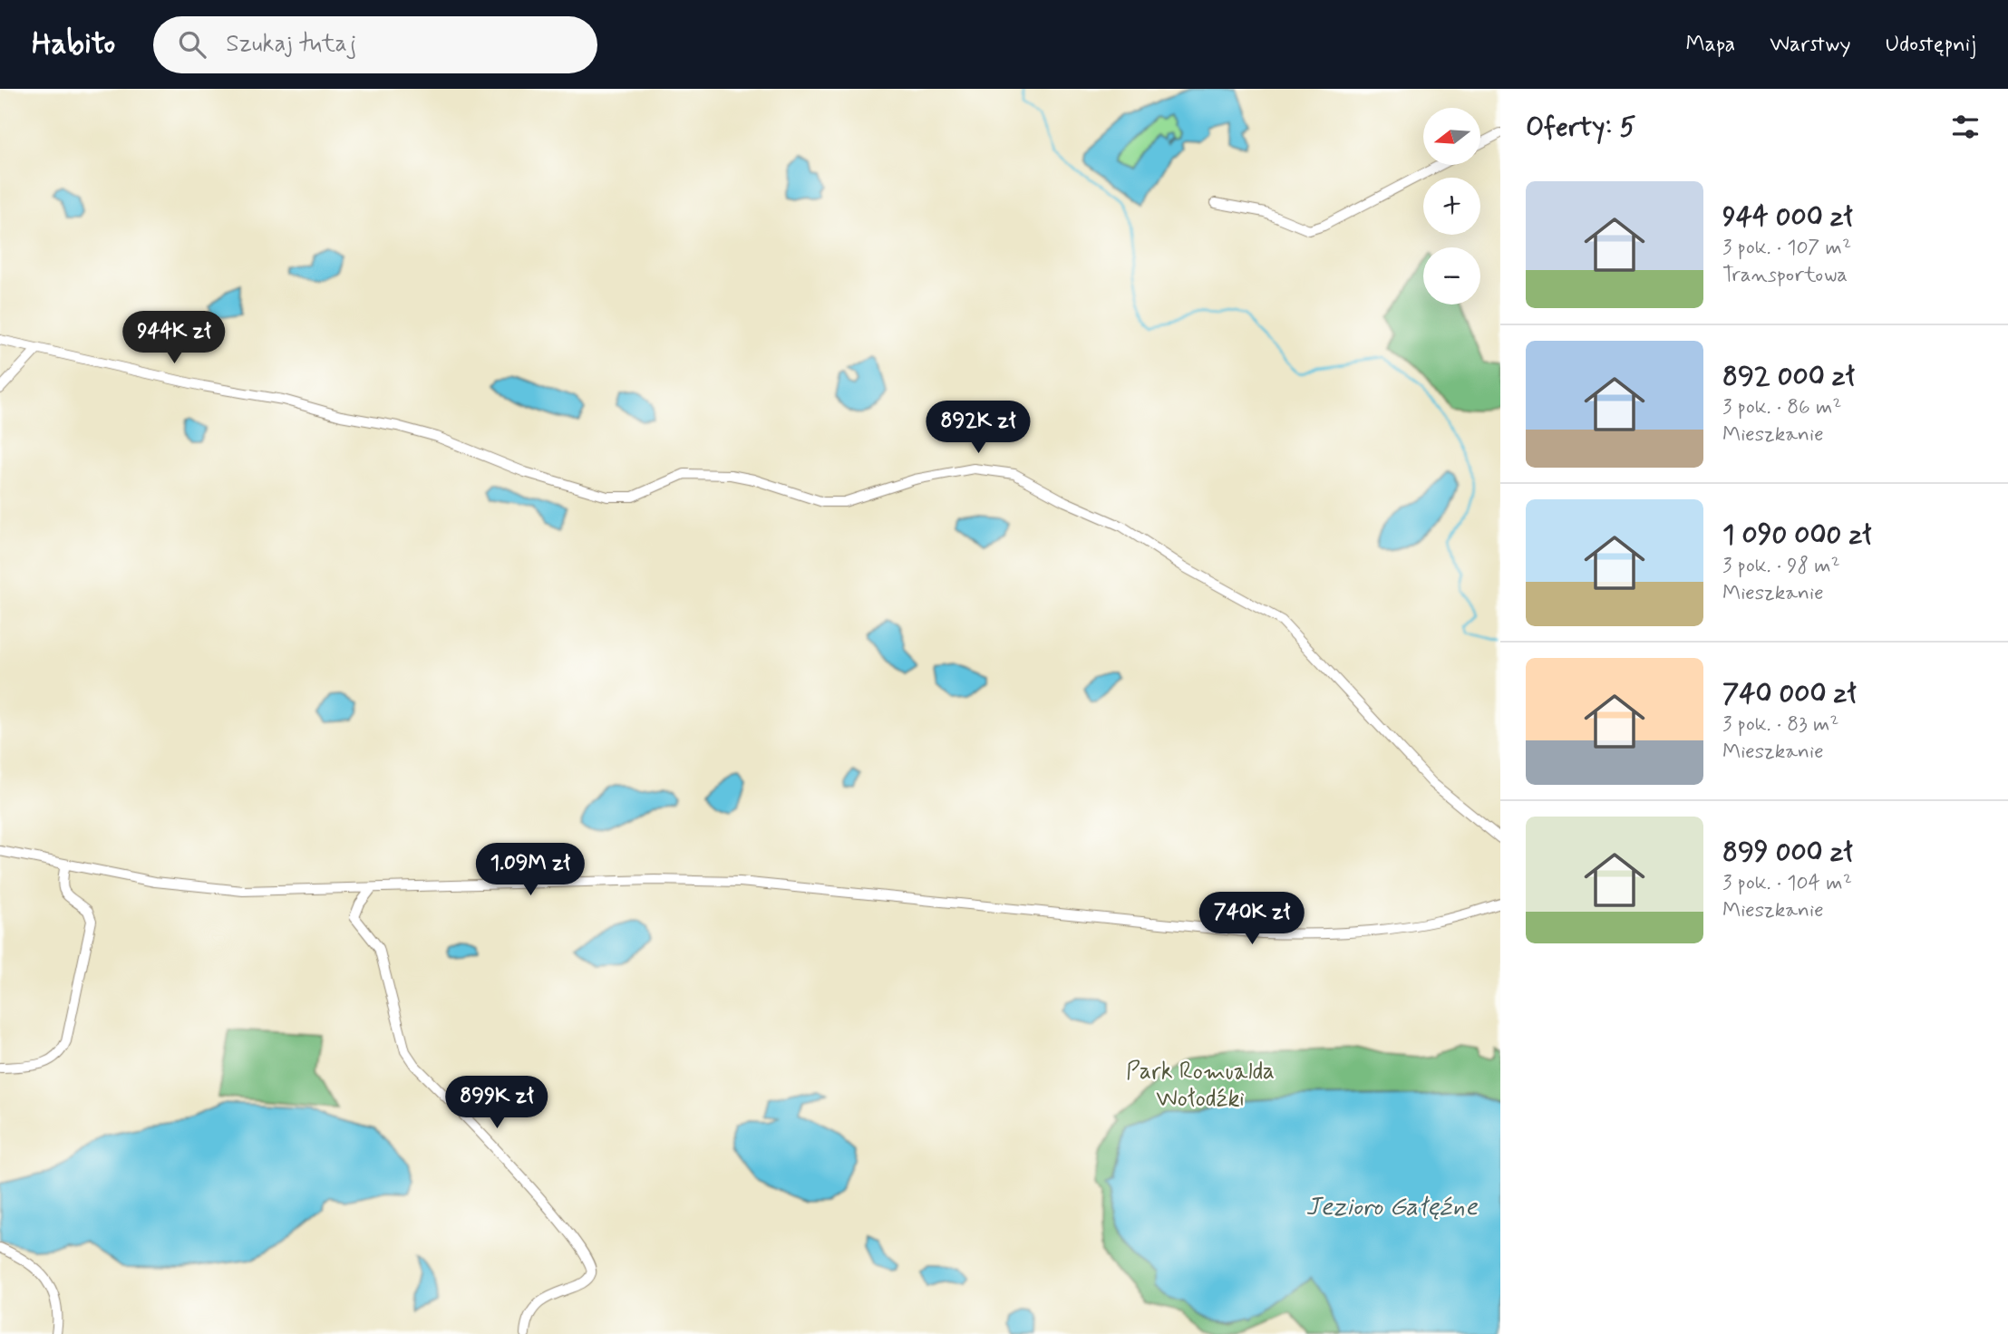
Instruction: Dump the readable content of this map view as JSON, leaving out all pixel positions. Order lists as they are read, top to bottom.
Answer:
{
  "water": ["Jezioro Gałęźne"],
  "parks": ["Park Romualda Wołodźki"],
  "north": "left",
  "page": {
    "header": "Habito",
    "search": "Szukaj tutaj",
    "nav": ["Mapa", "Warstwy", "Udostępnij"],
    "heading": "Oferty: 5",
    "map_buttons": ["+", "−"],
    "list": [
      {
        "name": "944 000 zł",
        "note": "3 pok. · 107 m² · Transportowa"
      },
      {
        "name": "892 000 zł",
        "note": "3 pok. · 86 m² · Mieszkanie"
      },
      {
        "name": "1 090 000 zł",
        "note": "3 pok. · 98 m² · Mieszkanie"
      },
      {
        "name": "740 000 zł",
        "note": "3 pok. · 83 m² · Mieszkanie"
      },
      {
        "name": "899 000 zł",
        "note": "3 pok. · 104 m² · Mieszkanie"
      }
    ],
    "price": [
      "944K zł",
      "892K zł",
      "1.09M zł",
      "740K zł",
      "899K zł"
    ]
  }
}
